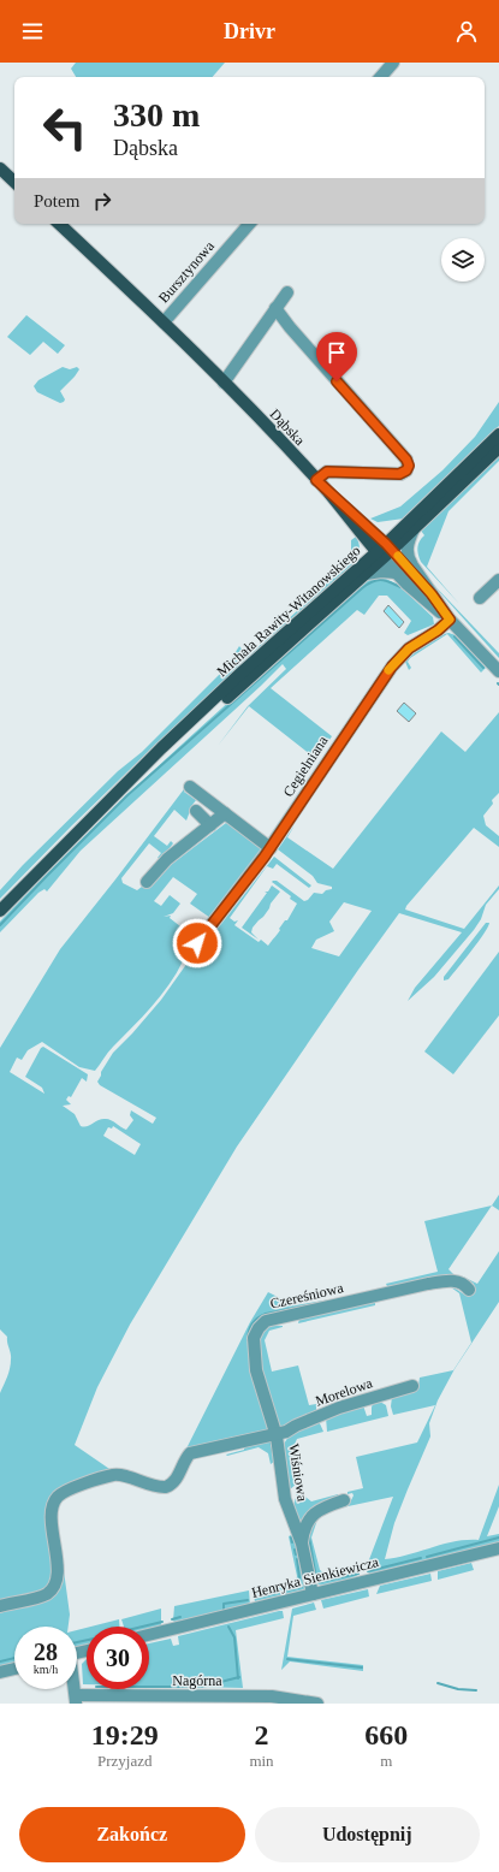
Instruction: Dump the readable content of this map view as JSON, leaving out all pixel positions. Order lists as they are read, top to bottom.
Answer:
{
  "streets": {
    "main road": ["Dąbska", "Michała Rawity-Witanowskiego"],
    "street": [
      "Bursztynowa",
      "Cegielniana",
      "Czereśniowa",
      "Morelowa",
      "Wiśniowa",
      "Henryka Sienkiewicza",
      "Nagórna"
    ]
  },
  "crossings": [
    ["Bursztynowa", "Dąbska"],
    ["Dąbska", "Michała Rawity-Witanowskiego"],
    ["Dąbska", "Cegielniana"],
    ["Czereśniowa", "Morelowa"],
    ["Czereśniowa", "Wiśniowa"],
    ["Morelowa", "Wiśniowa"],
    ["Wiśniowa", "Henryka Sienkiewicza"]
  ],
  "page": {
    "header": "Drivr",
    "turn": ["330 m", "Dąbska"],
    "then": "Potem",
    "speed": "28 km/h",
    "limit": "30",
    "eta": [
      "19:29",
      "Przyjazd",
      "2",
      "min",
      "660",
      "m"
    ],
    "buttons": ["Zakończ", "Udostępnij"]
  }
}
